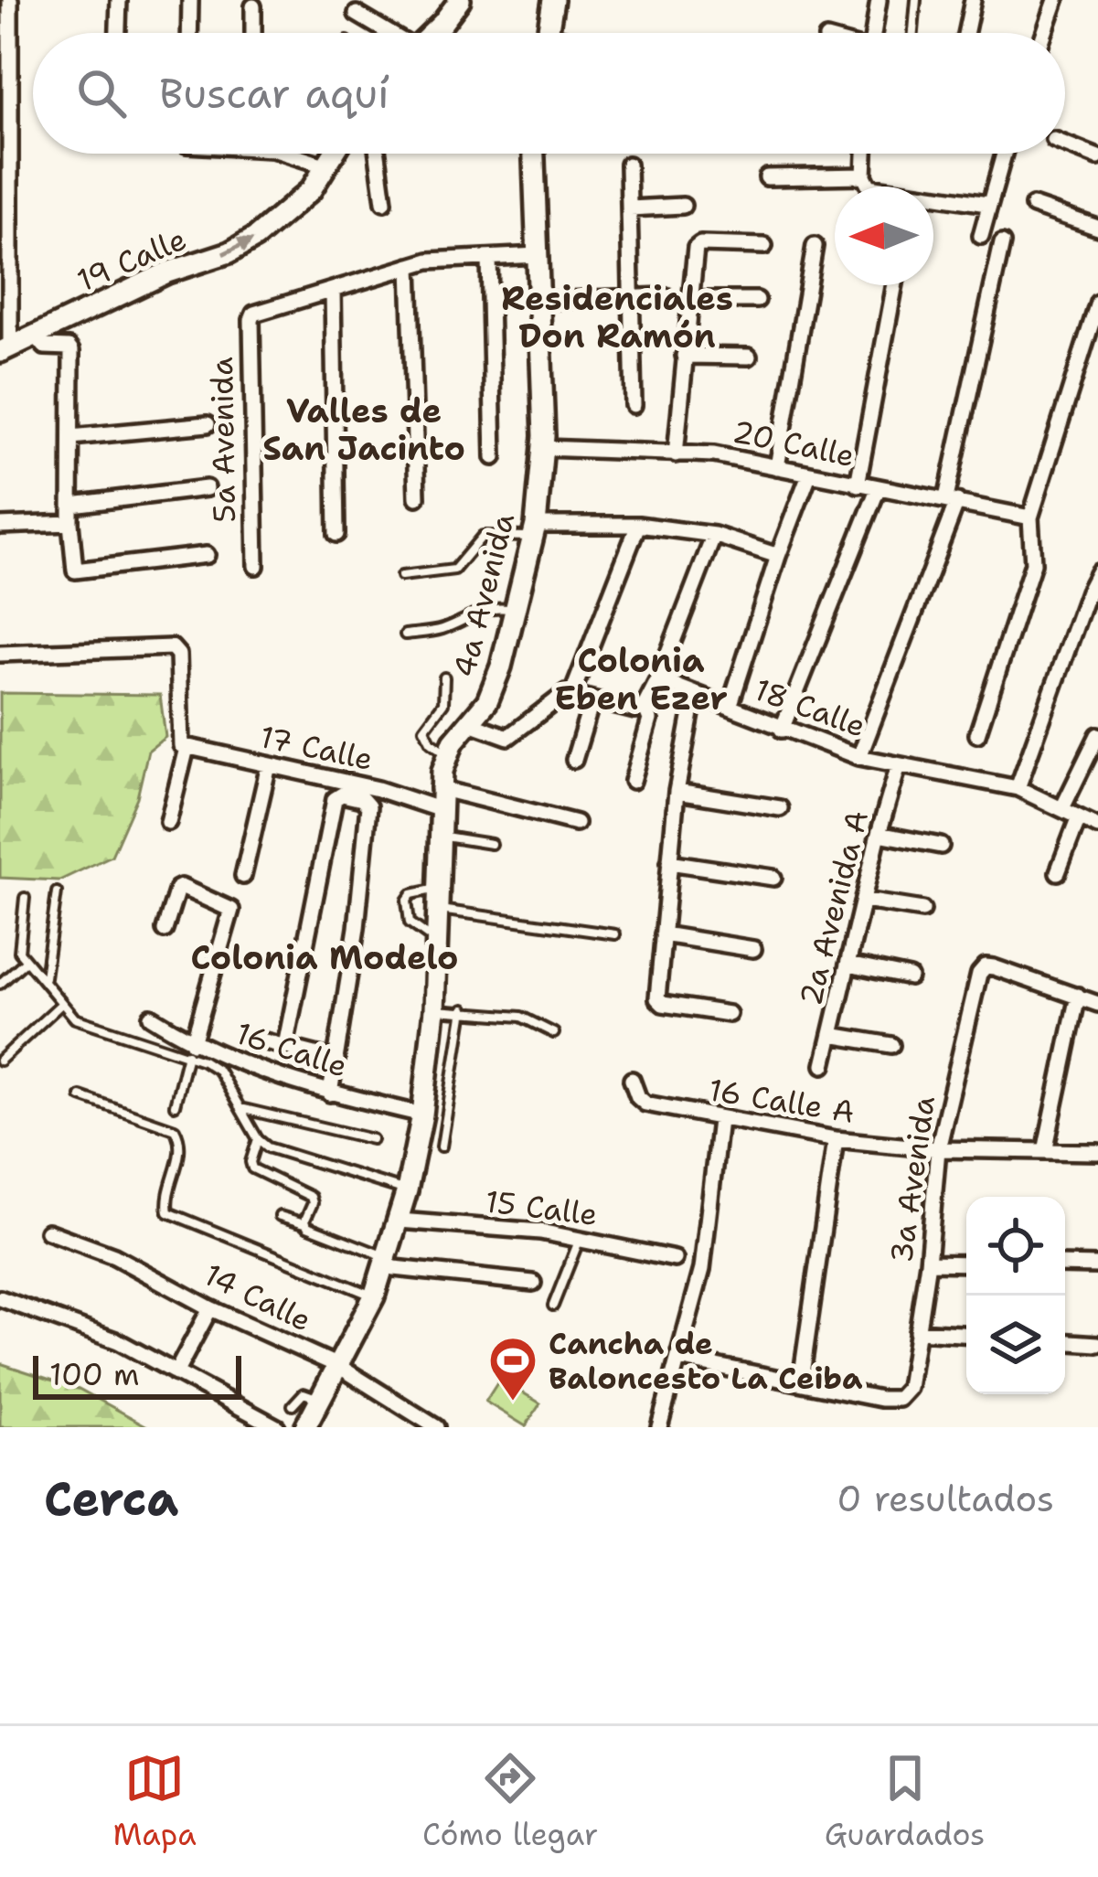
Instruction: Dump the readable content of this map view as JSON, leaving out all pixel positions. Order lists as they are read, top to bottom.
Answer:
{
  "streets": {
    "street": [
      "19 Calle",
      "5a Avenida",
      "20 Calle",
      "4a Avenida",
      "18 Calle",
      "17 Calle",
      "2a Avenida A",
      "16 Calle",
      "16 Calle A",
      "3a Avenida",
      "15 Calle",
      "14 Calle"
    ]
  },
  "crossings": [
    ["20 Calle", "4a Avenida"],
    ["4a Avenida", "17 Calle"],
    ["4a Avenida", "16 Calle"],
    ["4a Avenida", "15 Calle"],
    ["4a Avenida", "14 Calle"],
    ["18 Calle", "2a Avenida A"],
    ["16 Calle A", "3a Avenida"]
  ],
  "districts": [
    "Residenciales Don Ramón",
    "Valles de San Jacinto",
    "Colonia Eben Ezer",
    "Colonia Modelo"
  ],
  "places": {
    "sports": ["Cancha de Baloncesto La Ceiba"]
  },
  "scale_bar": "100 m",
  "north": "left",
  "page": {
    "search": "Buscar aquí",
    "scale": "100 m",
    "heading": ["Cerca", "0 resultados"],
    "nav": ["Mapa", "Cómo llegar", "Guardados"]
  }
}
